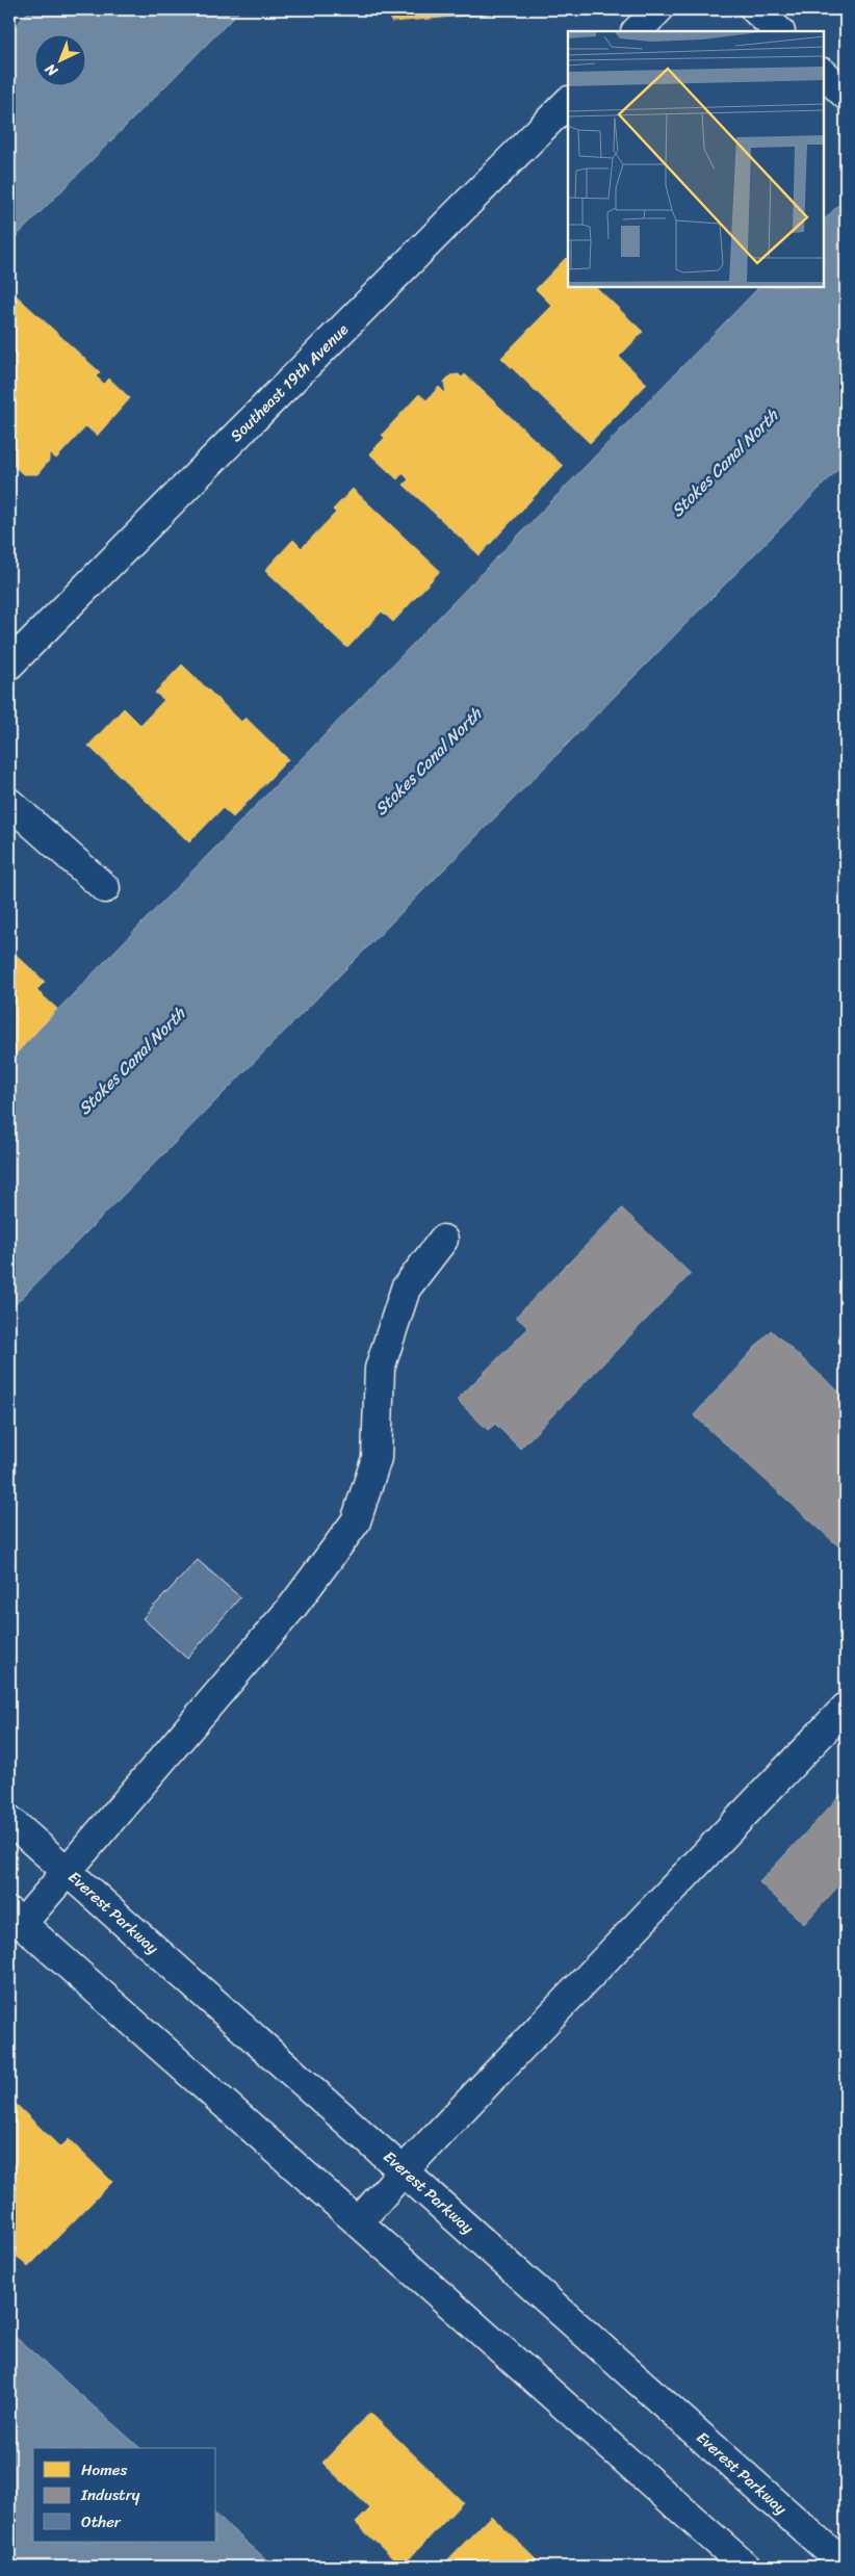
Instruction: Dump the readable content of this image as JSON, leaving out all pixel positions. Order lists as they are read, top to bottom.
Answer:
{
  "streets": {
    "street": ["Southeast 19th Avenue", "Everest Parkway"]
  },
  "water": ["Stokes Canal North"],
  "legend": ["Homes", "Industry", "Other"],
  "north": "bottom left"
}
